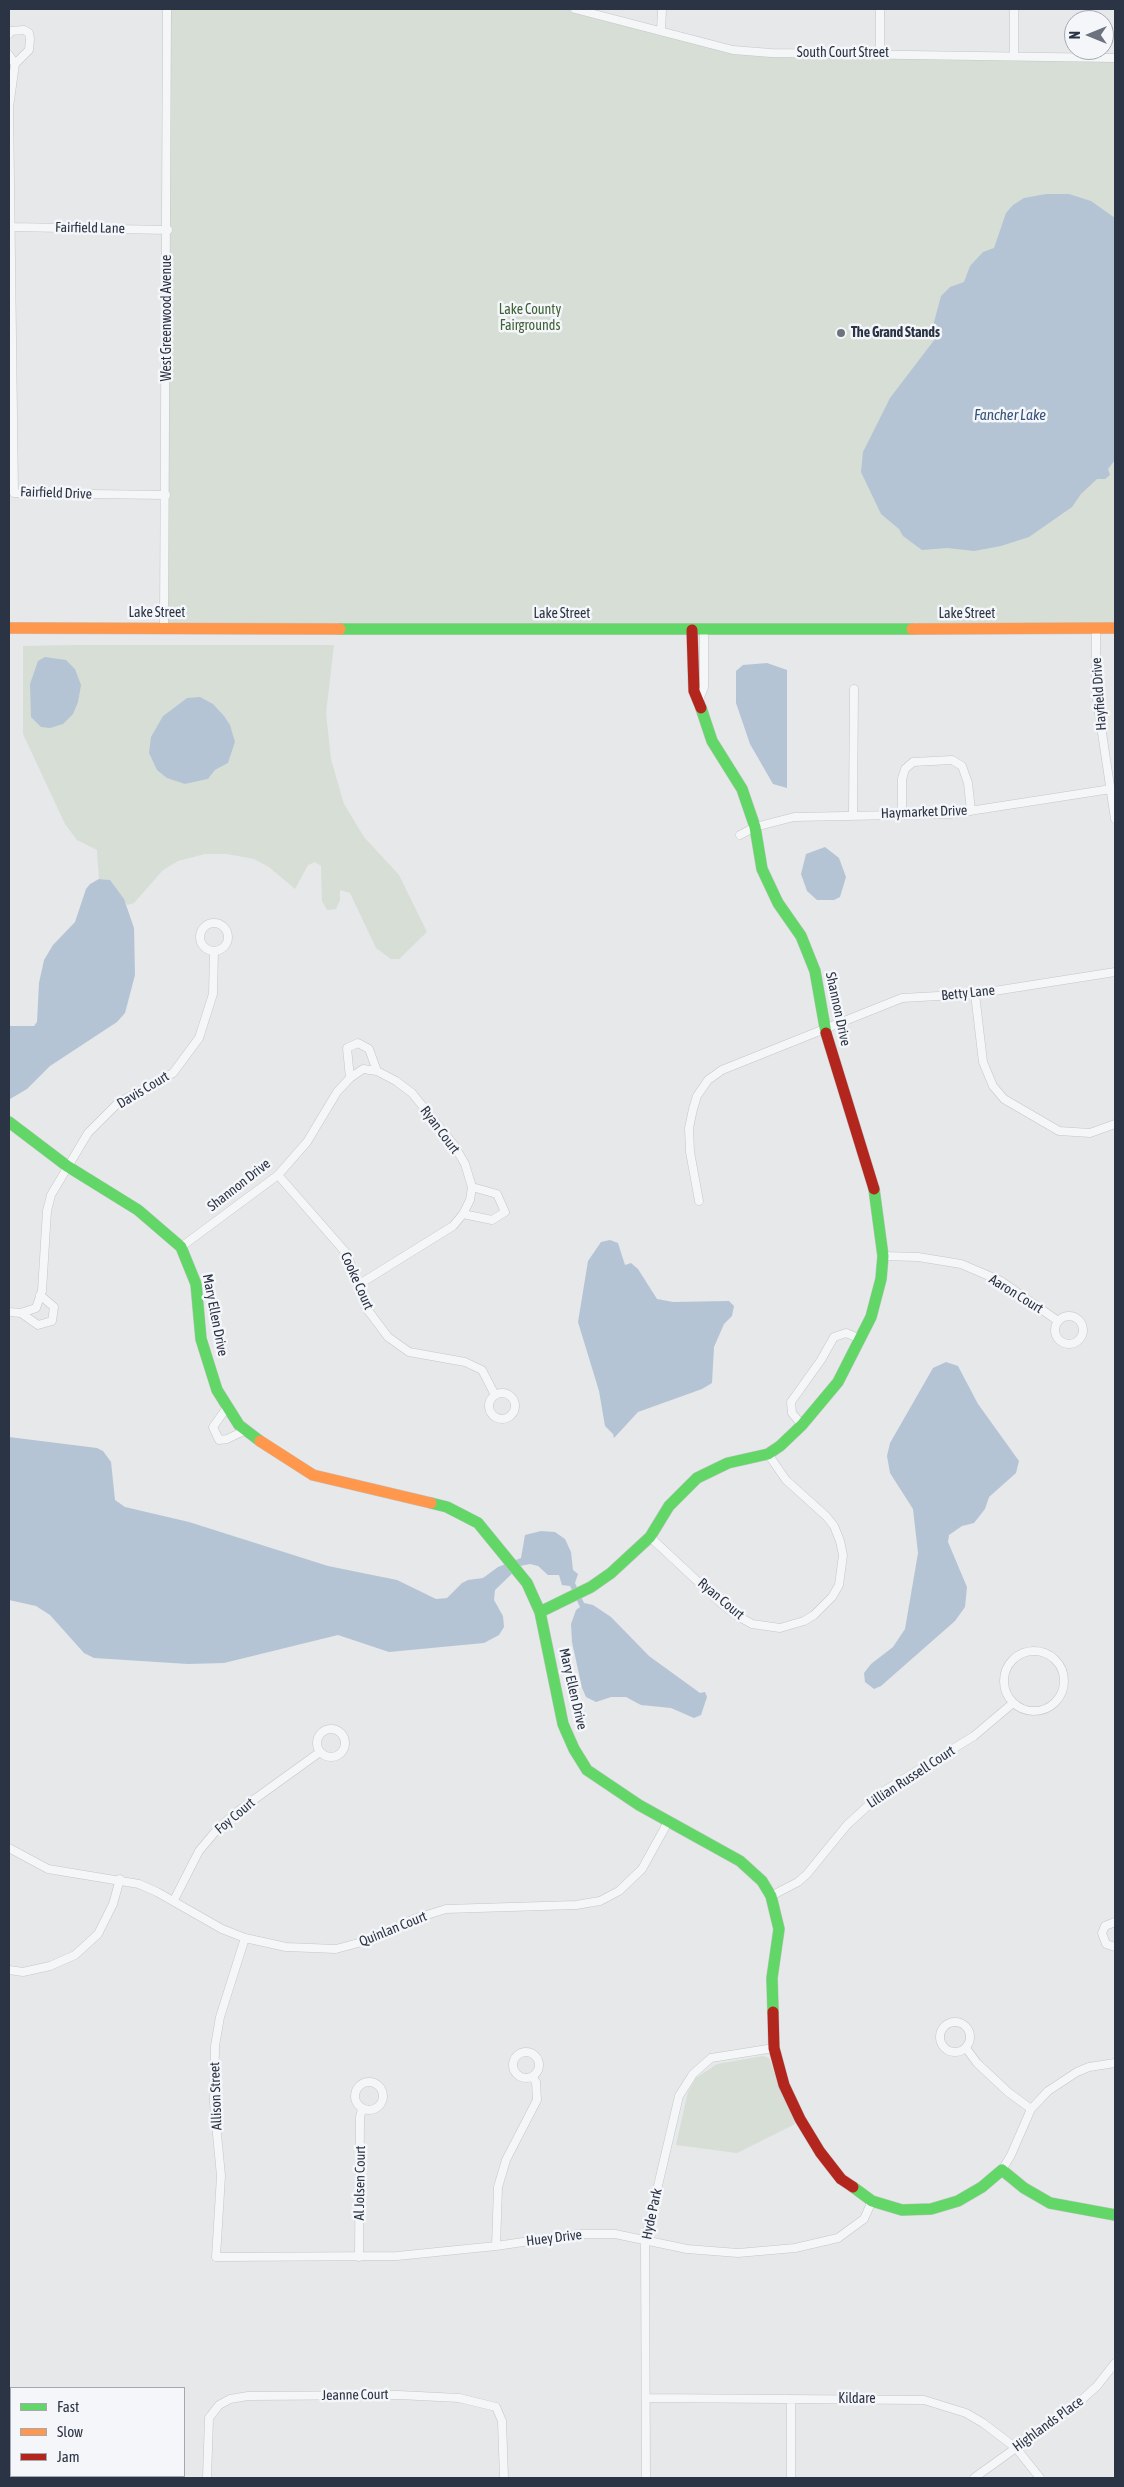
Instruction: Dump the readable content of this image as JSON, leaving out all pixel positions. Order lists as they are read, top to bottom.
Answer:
{
  "streets": {
    "street": [
      "South Court Street",
      "Fairfield Lane",
      "West Greenwood Avenue",
      "Fairfield Drive",
      "Lake Street",
      "Hayfield Drive",
      "Haymarket Drive",
      "Betty Lane",
      "Shannon Drive",
      "Davis Court",
      "Ryan Court",
      "Cooke Court",
      "Aaron Court",
      "Mary Ellen Drive",
      "Lillian Russell Court",
      "Foy Court",
      "Quinlan Court",
      "Allison Street",
      "Al Jolsen Court",
      "Hyde Park",
      "Huey Drive",
      "Jeanne Court",
      "Kildare",
      "Highlands Place"
    ]
  },
  "crossings": [
    ["Fairfield Lane", "West Greenwood Avenue"],
    ["Fairfield Lane", "Fairfield Drive"],
    ["West Greenwood Avenue", "Fairfield Drive"],
    ["West Greenwood Avenue", "Lake Street"],
    ["Lake Street", "Hayfield Drive"],
    ["Lake Street", "Shannon Drive"],
    ["Hayfield Drive", "Haymarket Drive"],
    ["Haymarket Drive", "Shannon Drive"],
    ["Betty Lane", "Shannon Drive"],
    ["Shannon Drive", "Ryan Court"],
    ["Shannon Drive", "Cooke Court"],
    ["Shannon Drive", "Aaron Court"],
    ["Shannon Drive", "Mary Ellen Drive"],
    ["Davis Court", "Mary Ellen Drive"],
    ["Mary Ellen Drive", "Lillian Russell Court"],
    ["Mary Ellen Drive", "Quinlan Court"],
    ["Mary Ellen Drive", "Hyde Park"],
    ["Mary Ellen Drive", "Huey Drive"],
    ["Foy Court", "Quinlan Court"],
    ["Quinlan Court", "Allison Street"],
    ["Allison Street", "Huey Drive"],
    ["Al Jolsen Court", "Huey Drive"],
    ["Hyde Park", "Huey Drive"],
    ["Hyde Park", "Kildare"],
    ["Kildare", "Highlands Place"]
  ],
  "water": ["Fancher Lake"],
  "parks": ["Lake County Fairgrounds"],
  "places": ["The Grand Stands"],
  "legend": ["Fast", "Slow", "Jam"],
  "north": "left"
}
